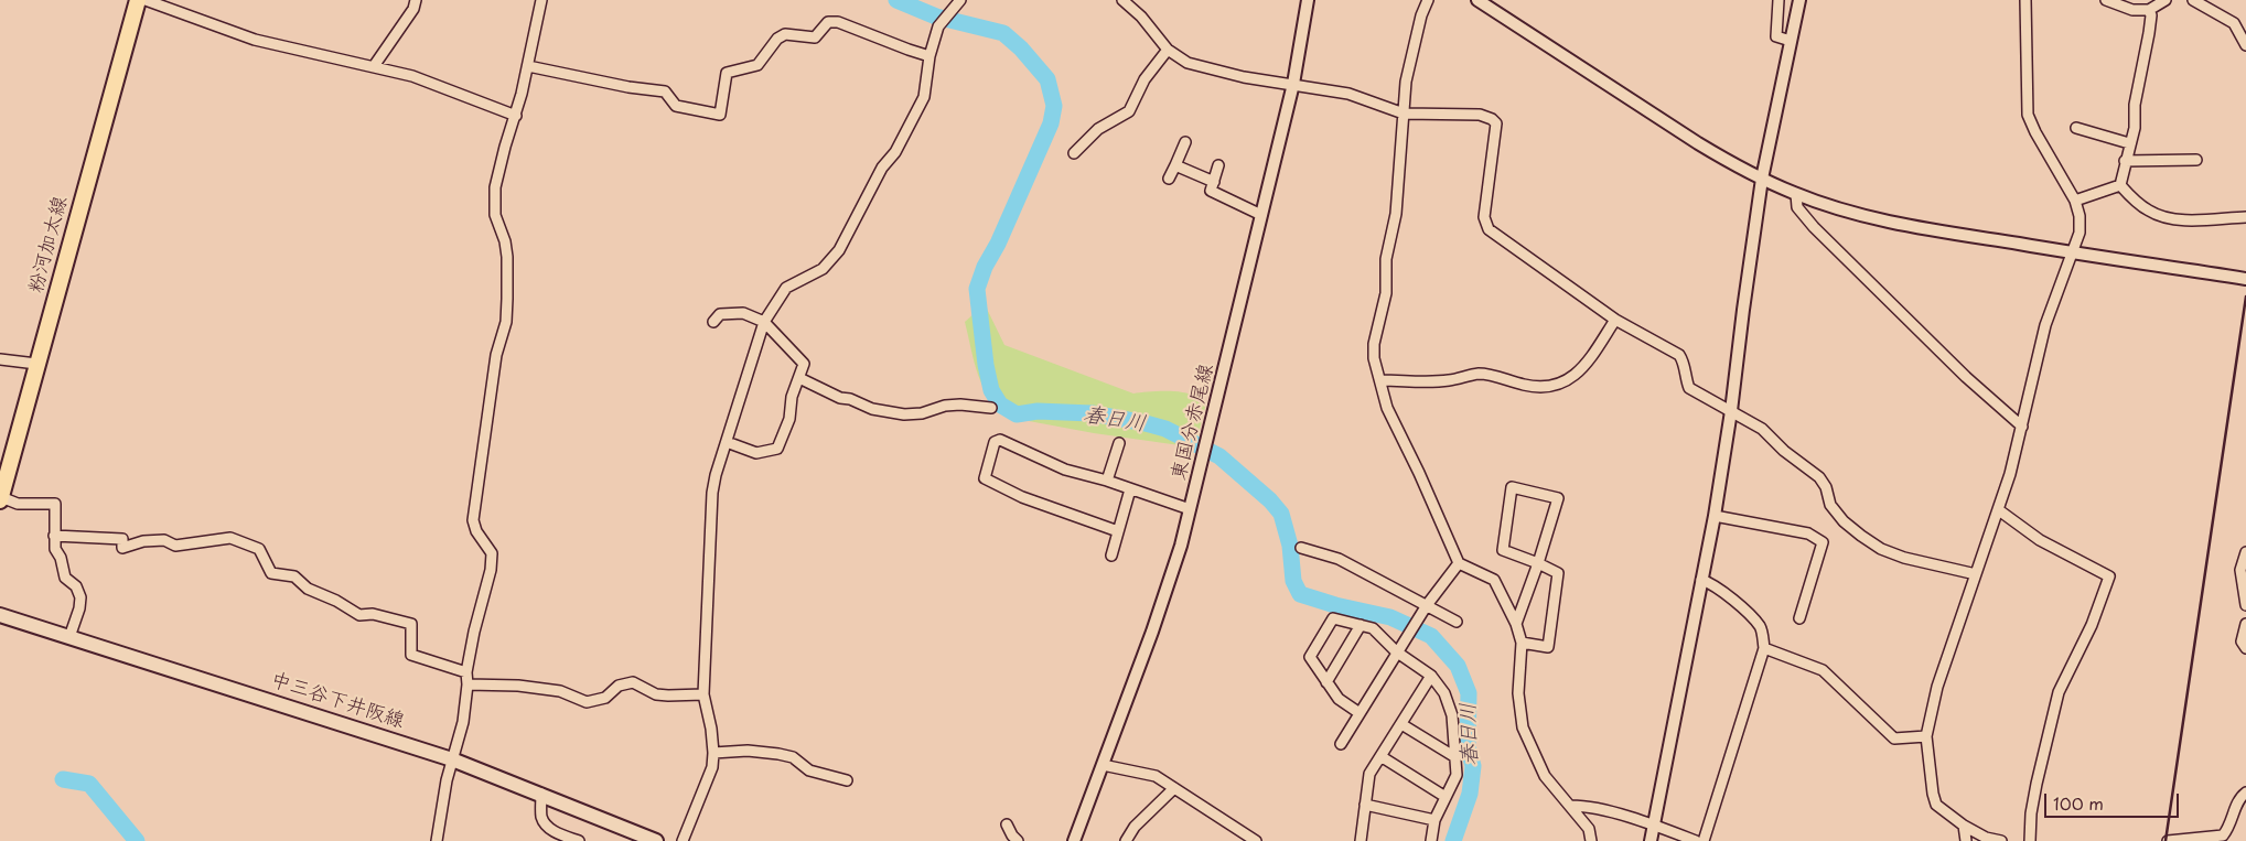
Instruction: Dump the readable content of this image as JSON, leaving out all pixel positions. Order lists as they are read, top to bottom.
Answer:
{
  "streets": {
    "main road": ["粉河加太線", "中三谷下井阪線"],
    "street": ["東国分赤尾線"]
  },
  "water": ["春日川"],
  "scale_bar": "100 m"
}
